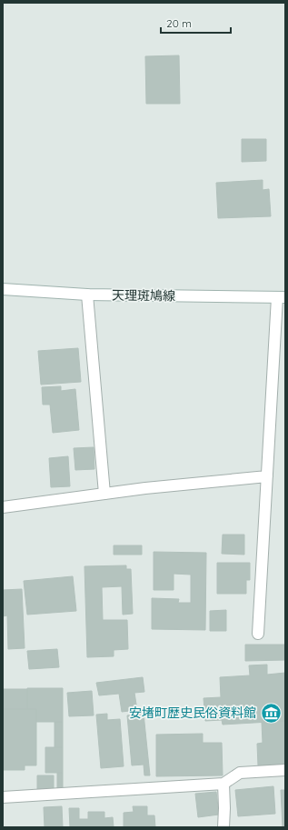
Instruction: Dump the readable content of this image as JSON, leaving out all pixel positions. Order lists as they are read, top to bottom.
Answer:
{
  "streets": {
    "street": ["天理斑鳩線"]
  },
  "places": {
    "museum": ["安堵町歴史民俗資料館"]
  },
  "scale_bar": "20 m"
}
